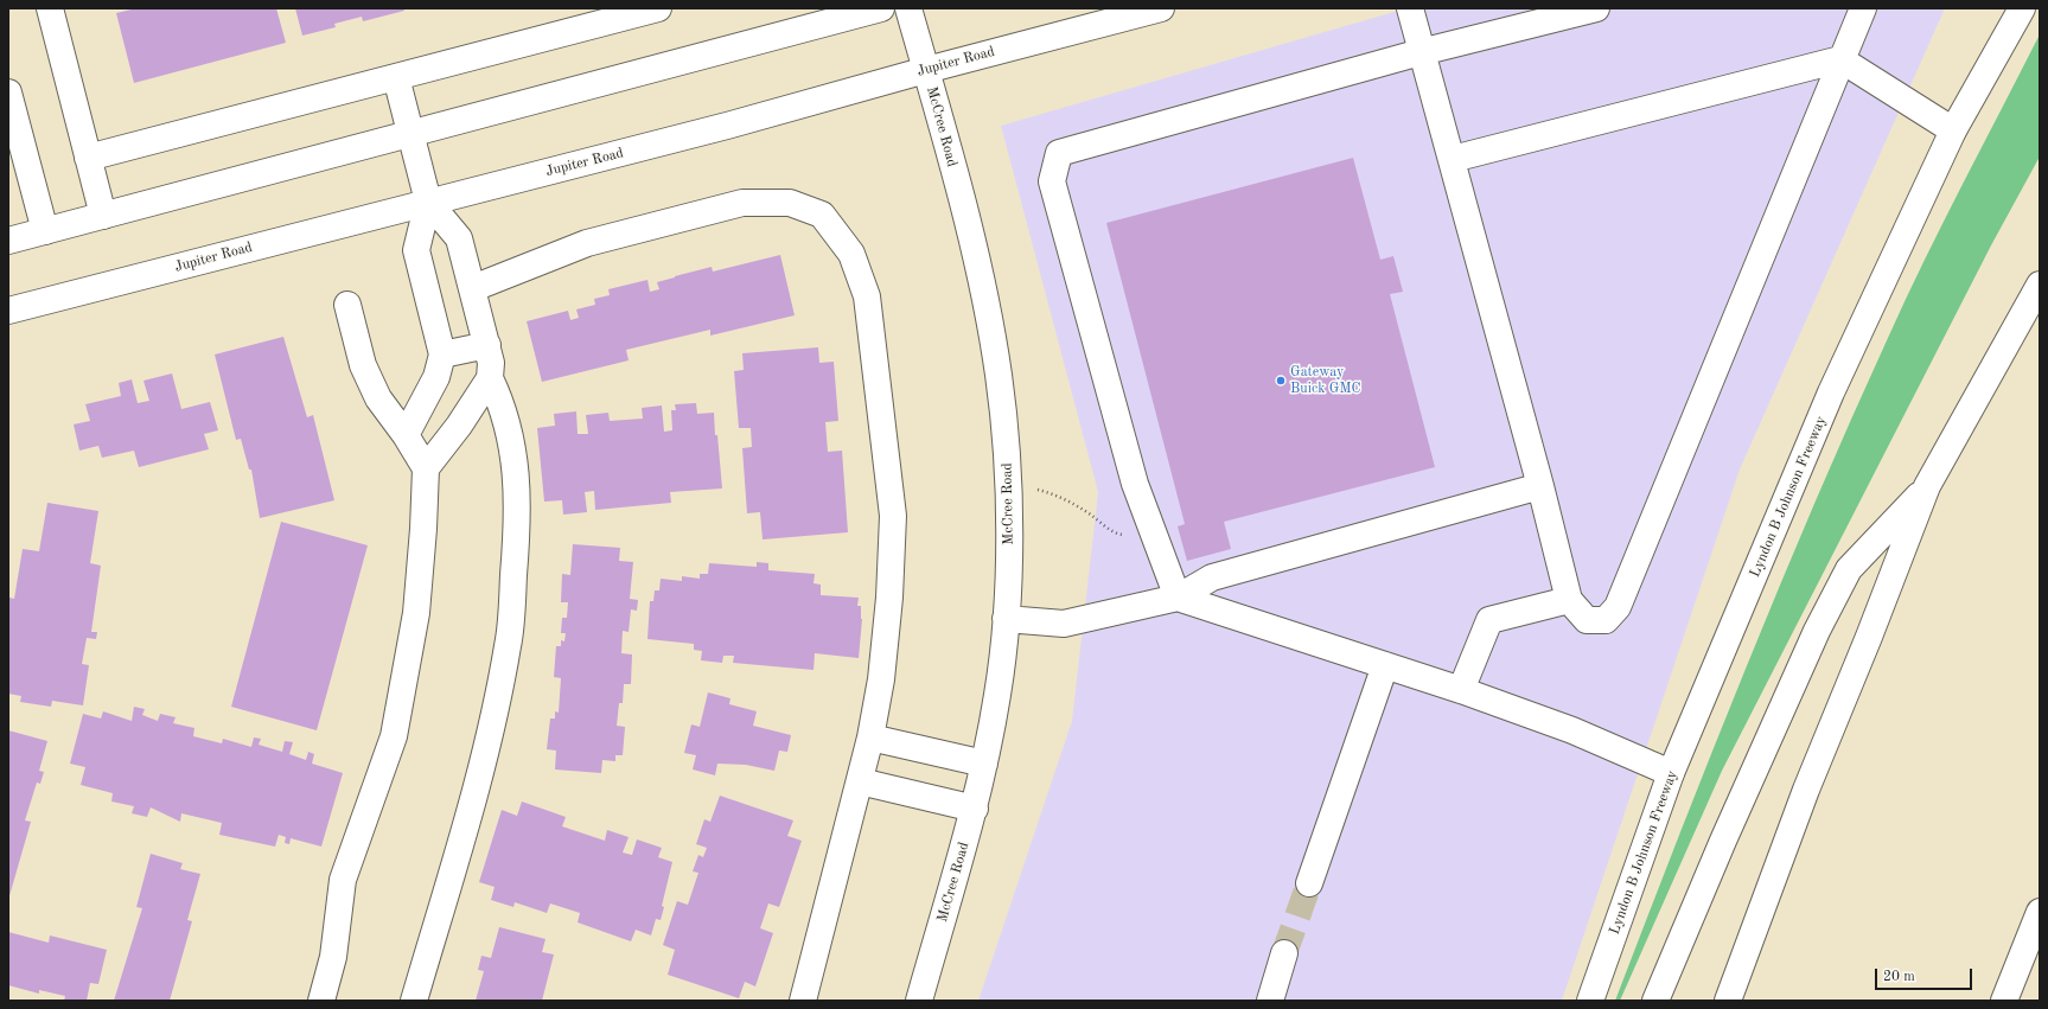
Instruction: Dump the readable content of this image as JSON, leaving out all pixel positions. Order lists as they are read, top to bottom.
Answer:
{
  "streets": {
    "main road": ["Jupiter Road", "McCree Road", "Lyndon B Johnson Freeway"]
  },
  "crossings": [
    ["Jupiter Road", "McCree Road"]
  ],
  "places": ["Gateway Buick GMC"],
  "scale_bar": "20 m"
}
